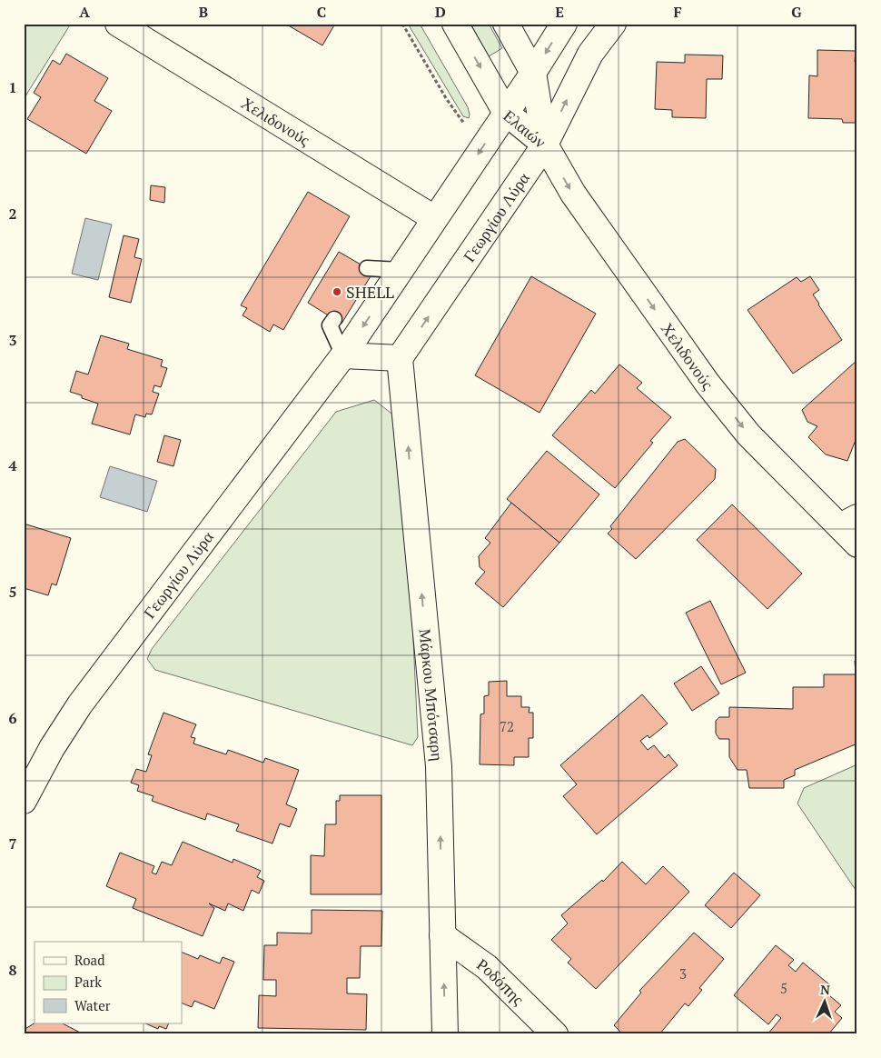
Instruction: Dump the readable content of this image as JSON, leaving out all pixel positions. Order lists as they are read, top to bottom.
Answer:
{
  "streets": {
    "main road": [
      "Χελιδονούς",
      "Ελαιών",
      "Γεωργίου Λύρα",
      "Μάρκου Μπότσαρη",
      "Ροδόπης"
    ]
  },
  "crossings": [
    ["Χελιδονούς", "Ελαιών"],
    ["Χελιδονούς", "Γεωργίου Λύρα"],
    ["Ελαιών", "Γεωργίου Λύρα"],
    ["Γεωργίου Λύρα", "Μάρκου Μπότσαρη"],
    ["Μάρκου Μπότσαρη", "Ροδόπης"]
  ],
  "one_way": ["Χελιδονούς", "Μάρκου Μπότσαρη"],
  "places": ["SHELL"],
  "house_numbers": ["72", "3", "5"],
  "legend": ["Road", "Park", "Water"],
  "north": "top",
  "grid": {
    "columns": [
      "A",
      "B",
      "C",
      "D",
      "E",
      "F",
      "G"
    ],
    "rows": [
      "1",
      "2",
      "3",
      "4",
      "5",
      "6",
      "7",
      "8"
    ]
  }
}
